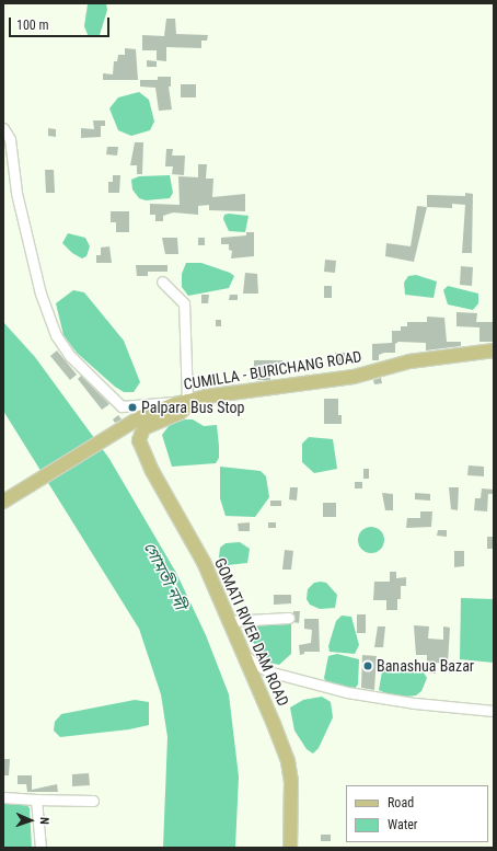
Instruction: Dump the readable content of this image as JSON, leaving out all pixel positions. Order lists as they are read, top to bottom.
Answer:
{
  "streets": {
    "main road": ["CUMILLA - BURICHANG ROAD", "GOMATI RIVER DAM ROAD"]
  },
  "crossings": [
    ["CUMILLA - BURICHANG ROAD", "GOMATI RIVER DAM ROAD"]
  ],
  "water": ["গোমতী নদী"],
  "places": ["Palpara Bus Stop", "Banashua Bazar"],
  "legend": ["Road", "Water"],
  "scale_bar": "100 m",
  "north": "right"
}
